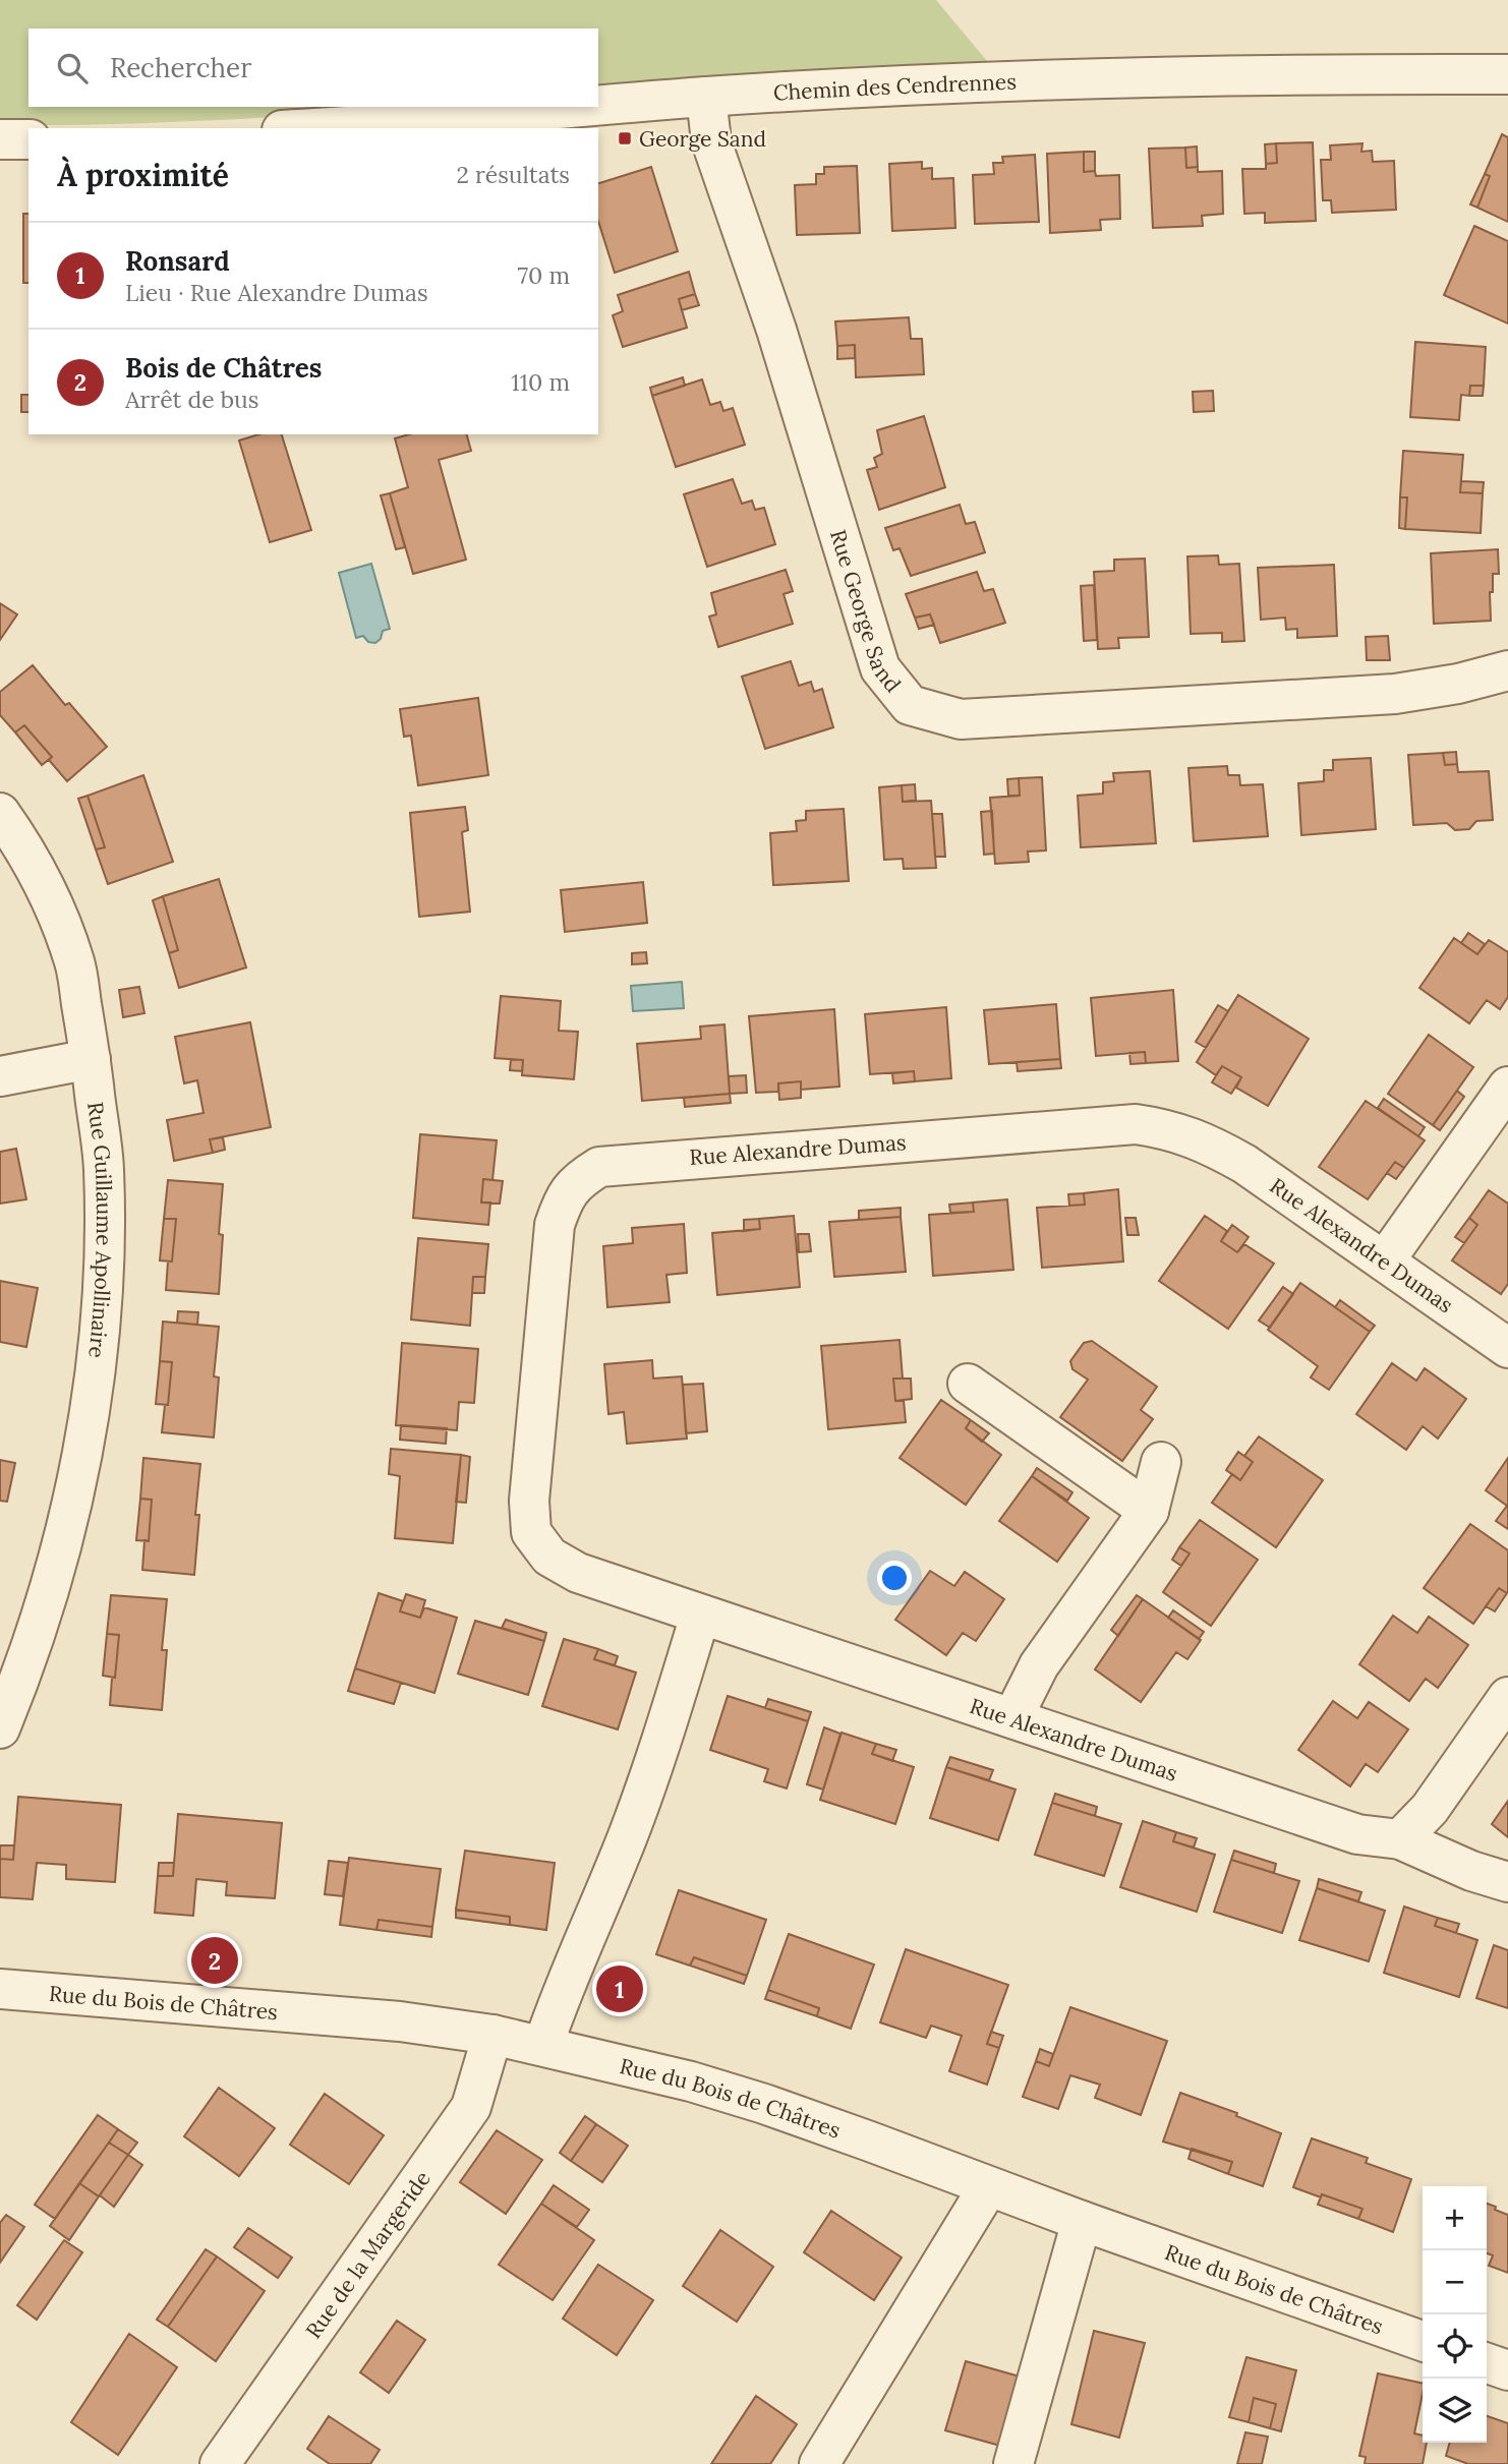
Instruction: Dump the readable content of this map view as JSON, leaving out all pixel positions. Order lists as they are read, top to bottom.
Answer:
{
  "streets": {
    "street": [
      "Chemin des Cendrennes",
      "Rue George Sand",
      "Rue Alexandre Dumas",
      "Rue Guillaume Apollinaire",
      "Rue du Bois de Châtres",
      "Rue de la Margeride"
    ]
  },
  "crossings": [
    ["Chemin des Cendrennes", "Rue George Sand"],
    ["Rue du Bois de Châtres", "Rue de la Margeride"]
  ],
  "places": {
    "transit": ["George Sand"]
  },
  "page": {
    "search": "Rechercher",
    "heading": ["À proximité", "2 résultats"],
    "list": [
      {
        "mark": "1",
        "name": "Ronsard",
        "note": "Lieu · Rue Alexandre Dumas",
        "value": "70 m"
      },
      {
        "mark": "2",
        "name": "Bois de Châtres",
        "note": "Arrêt de bus",
        "value": "110 m"
      }
    ],
    "pins": ["2", "1"],
    "map_buttons": ["+", "−"]
  }
}
